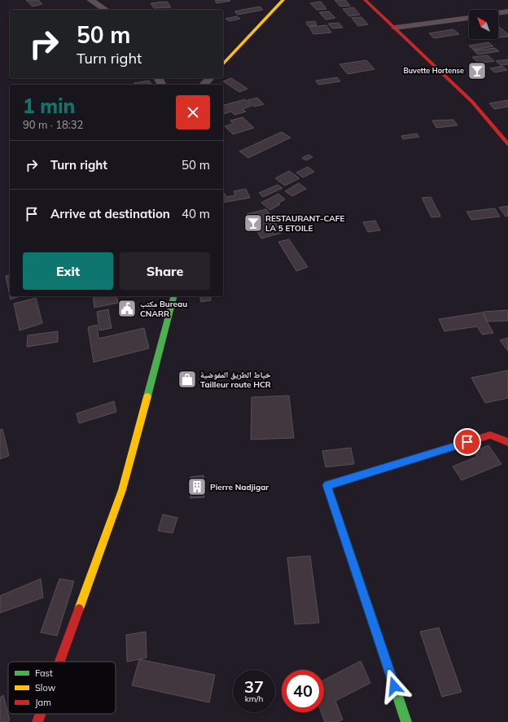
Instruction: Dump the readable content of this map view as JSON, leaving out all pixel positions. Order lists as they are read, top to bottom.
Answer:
{
  "places": {
    "bar": ["Buvette Hortense", "RESTAURANT-CAFE LA 5 ETOILE"],
    "public building": ["مكتب Bureau CNARR"],
    "shop": ["خياط الطريق المفوضية Tailleur route HCR"],
    "building": ["Pierre Nadjigar"]
  },
  "legend": ["Fast", "Slow", "Jam"],
  "north": "top left",
  "page": {
    "turn": ["50 m", "Turn right"],
    "heading": ["1 min", "90 m · 18:32"],
    "list": [
      {
        "name": "Turn right",
        "value": "50 m"
      },
      {
        "name": "Arrive at destination",
        "value": "40 m"
      }
    ],
    "buttons": ["Exit", "Share"],
    "speed": "37 km/h",
    "limit": "40"
  }
}
